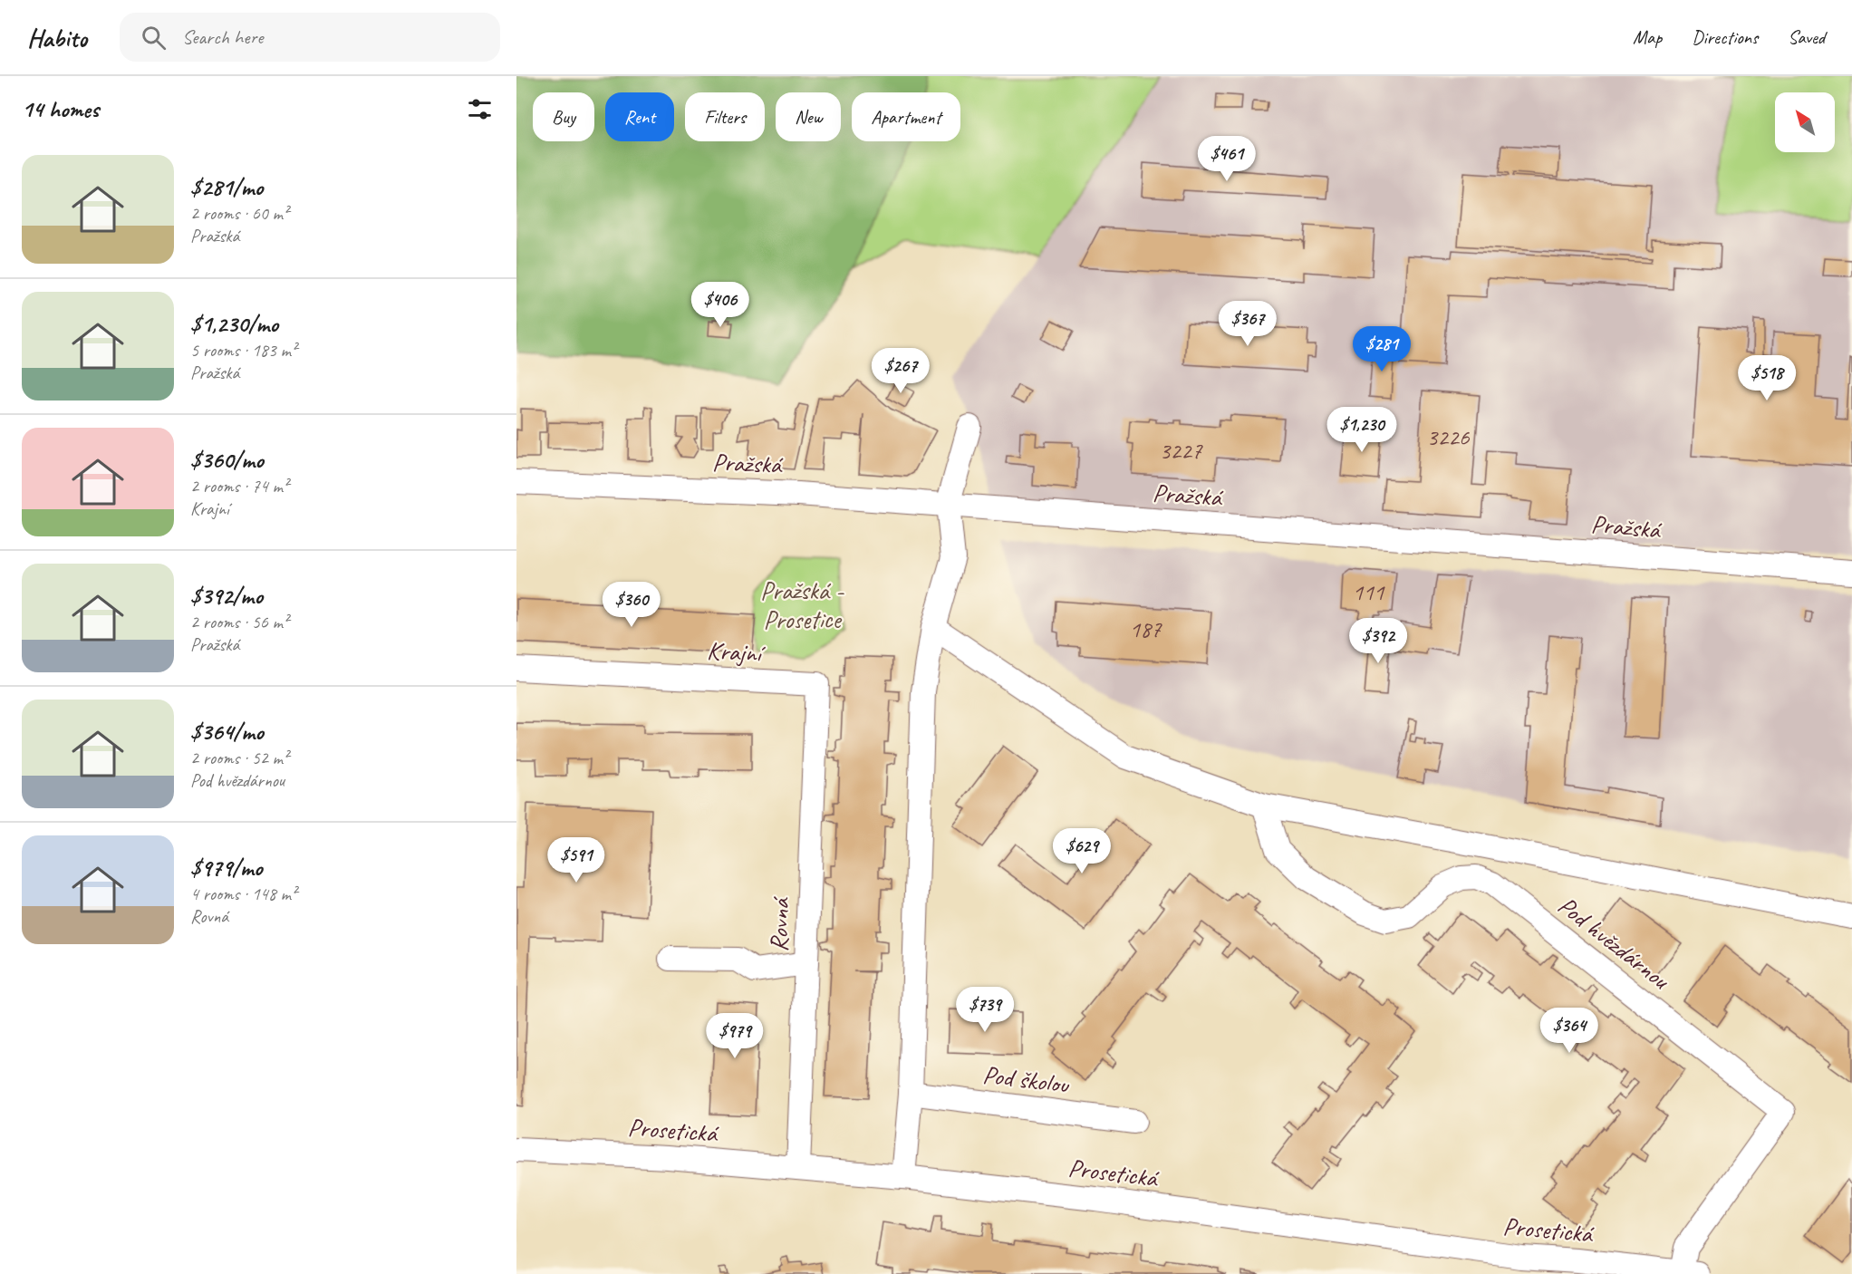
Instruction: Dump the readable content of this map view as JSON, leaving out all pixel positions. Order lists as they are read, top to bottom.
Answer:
{
  "streets": {
    "street": [
      "Pražská",
      "Krajní",
      "Rovná",
      "Pod hvězdárnou",
      "Pod školou",
      "Prosetická"
    ]
  },
  "crossings": [
    ["Krajní", "Rovná"],
    ["Rovná", "Prosetická"],
    ["Pod hvězdárnou", "Prosetická"]
  ],
  "parks": ["Pražská - Prosetice"],
  "house_numbers": [
    "3226",
    "3227",
    "111",
    "187"
  ],
  "north": "top left",
  "page": {
    "header": "Habito",
    "search": "Search here",
    "nav": ["Map", "Directions", "Saved"],
    "heading": "14 homes",
    "chip": [
      "Buy",
      "Rent",
      "Filters",
      "New",
      "Apartment"
    ],
    "price": [
      "$461",
      "$406",
      "$367",
      "$281",
      "$267",
      "$518",
      "$1,230",
      "$360",
      "$392",
      "$629",
      "$591",
      "$739",
      "$364",
      "$979"
    ],
    "list": [
      {
        "name": "$281/mo",
        "note": "2 rooms · 60 m² · Pražská"
      },
      {
        "name": "$1,230/mo",
        "note": "5 rooms · 183 m² · Pražská"
      },
      {
        "name": "$360/mo",
        "note": "2 rooms · 74 m² · Krajní"
      },
      {
        "name": "$392/mo",
        "note": "2 rooms · 56 m² · Pražská"
      },
      {
        "name": "$364/mo",
        "note": "2 rooms · 52 m² · Pod hvězdárnou"
      },
      {
        "name": "$979/mo",
        "note": "4 rooms · 148 m² · Rovná"
      }
    ]
  }
}
